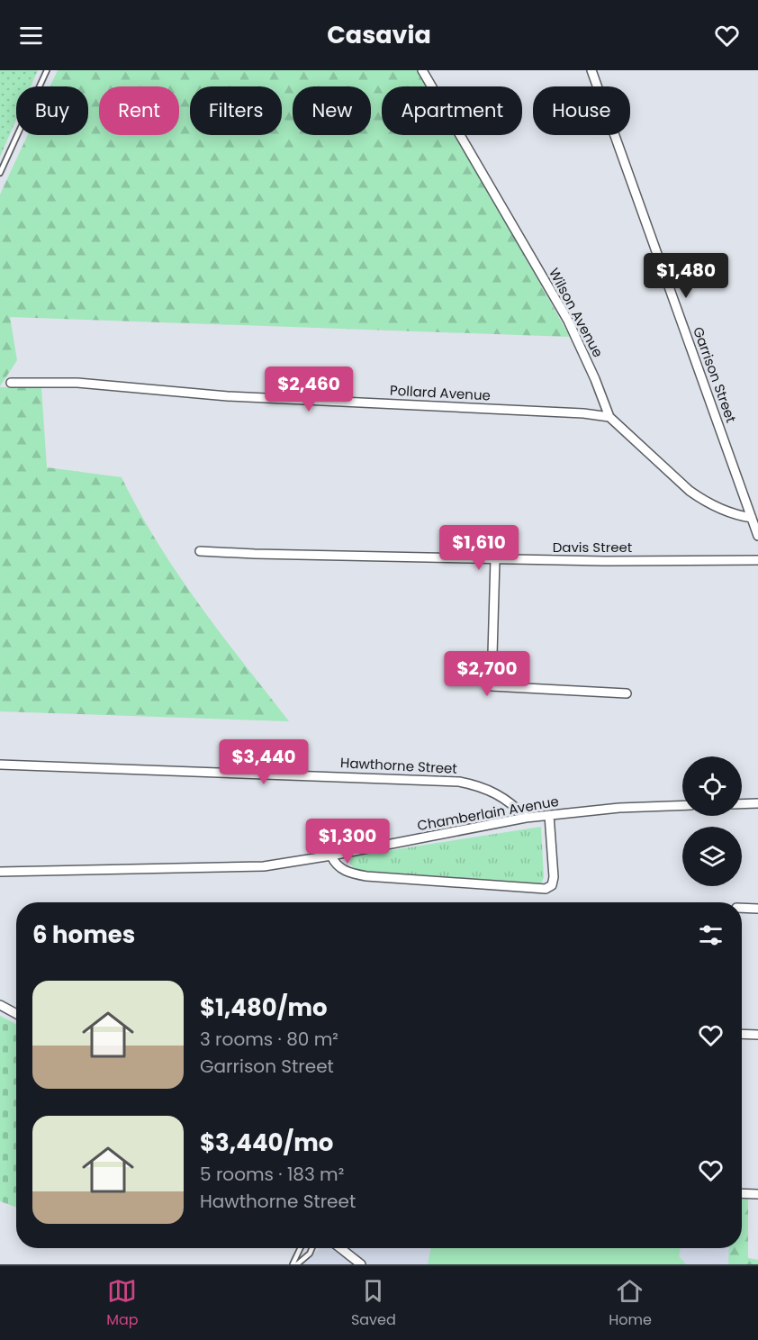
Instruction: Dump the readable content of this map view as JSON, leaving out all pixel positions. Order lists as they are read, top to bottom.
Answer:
{
  "streets": {
    "street": [
      "Wilson Avenue",
      "Garrison Street",
      "Pollard Avenue",
      "Davis Street",
      "Hawthorne Street",
      "Chamberlain Avenue"
    ]
  },
  "crossings": [
    ["Wilson Avenue", "Garrison Street"],
    ["Wilson Avenue", "Pollard Avenue"],
    ["Hawthorne Street", "Chamberlain Avenue"]
  ],
  "page": {
    "header": "Casavia",
    "chip": [
      "Buy",
      "Rent",
      "Filters",
      "New",
      "Apartment",
      "House"
    ],
    "price": [
      "$1,480",
      "$2,460",
      "$1,610",
      "$2,700",
      "$3,440",
      "$1,300"
    ],
    "heading": "6 homes",
    "list": [
      {
        "name": "$1,480/mo",
        "note": "3 rooms · 80 m² · Garrison Street"
      },
      {
        "name": "$3,440/mo",
        "note": "5 rooms · 183 m² · Hawthorne Street"
      }
    ],
    "tabs": ["Map", "Saved", "Home"]
  }
}
